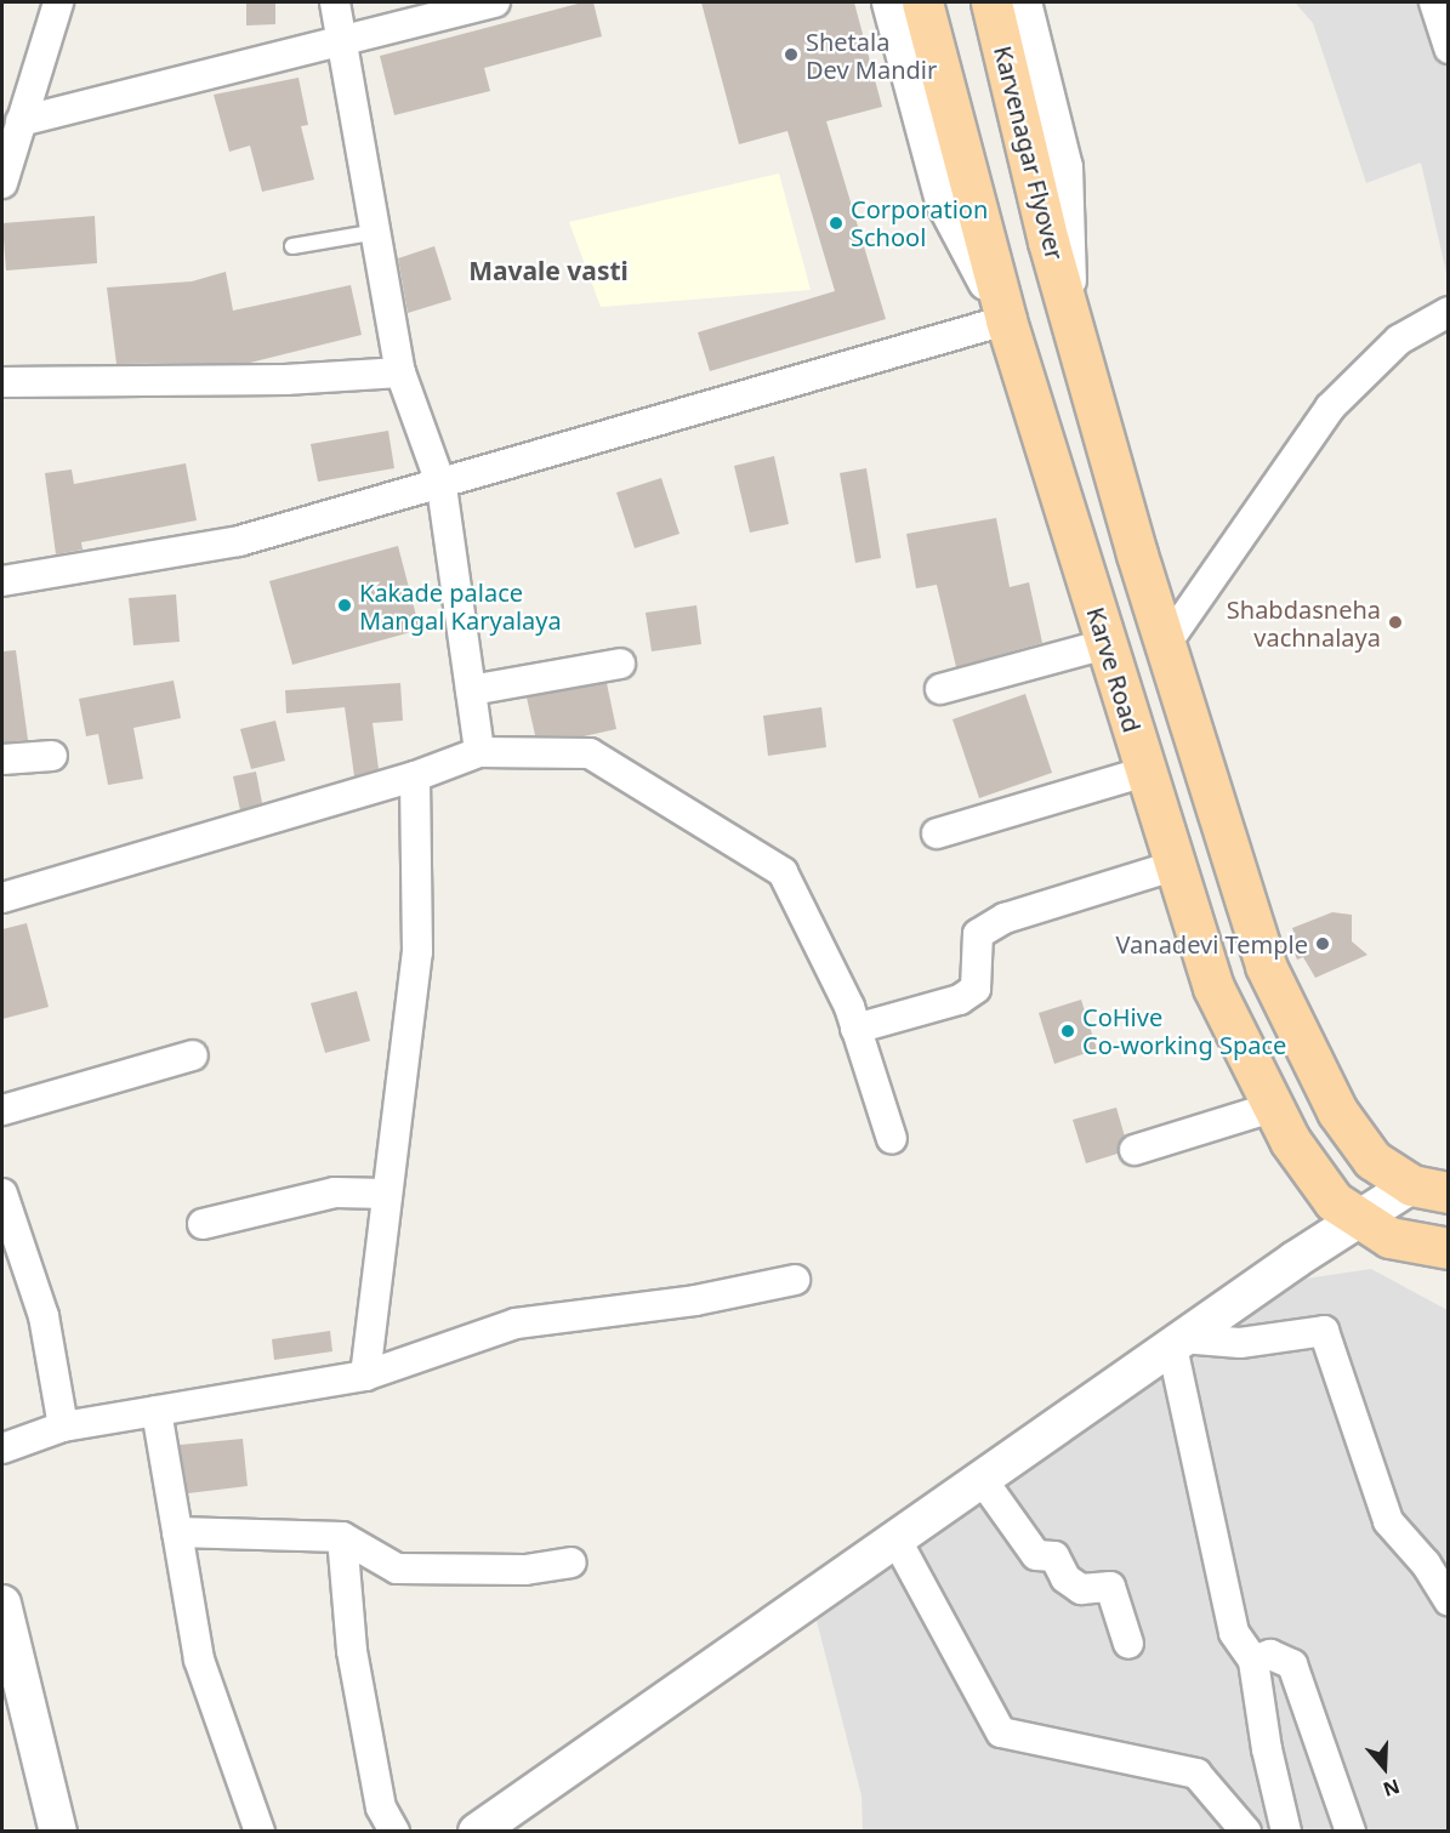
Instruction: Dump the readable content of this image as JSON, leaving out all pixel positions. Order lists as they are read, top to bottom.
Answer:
{
  "streets": {
    "main road": ["Karvenagar Flyover", "Karve Road"]
  },
  "districts": ["Mavale vasti"],
  "places": [
    "Shetala Dev Mandir",
    "Corporation School",
    "Kakade palace Mangal Karyalaya",
    "Shabdasneha vachnalaya",
    "Vanadevi Temple",
    "CoHive Co-working Space"
  ],
  "north": "bottom"
}
